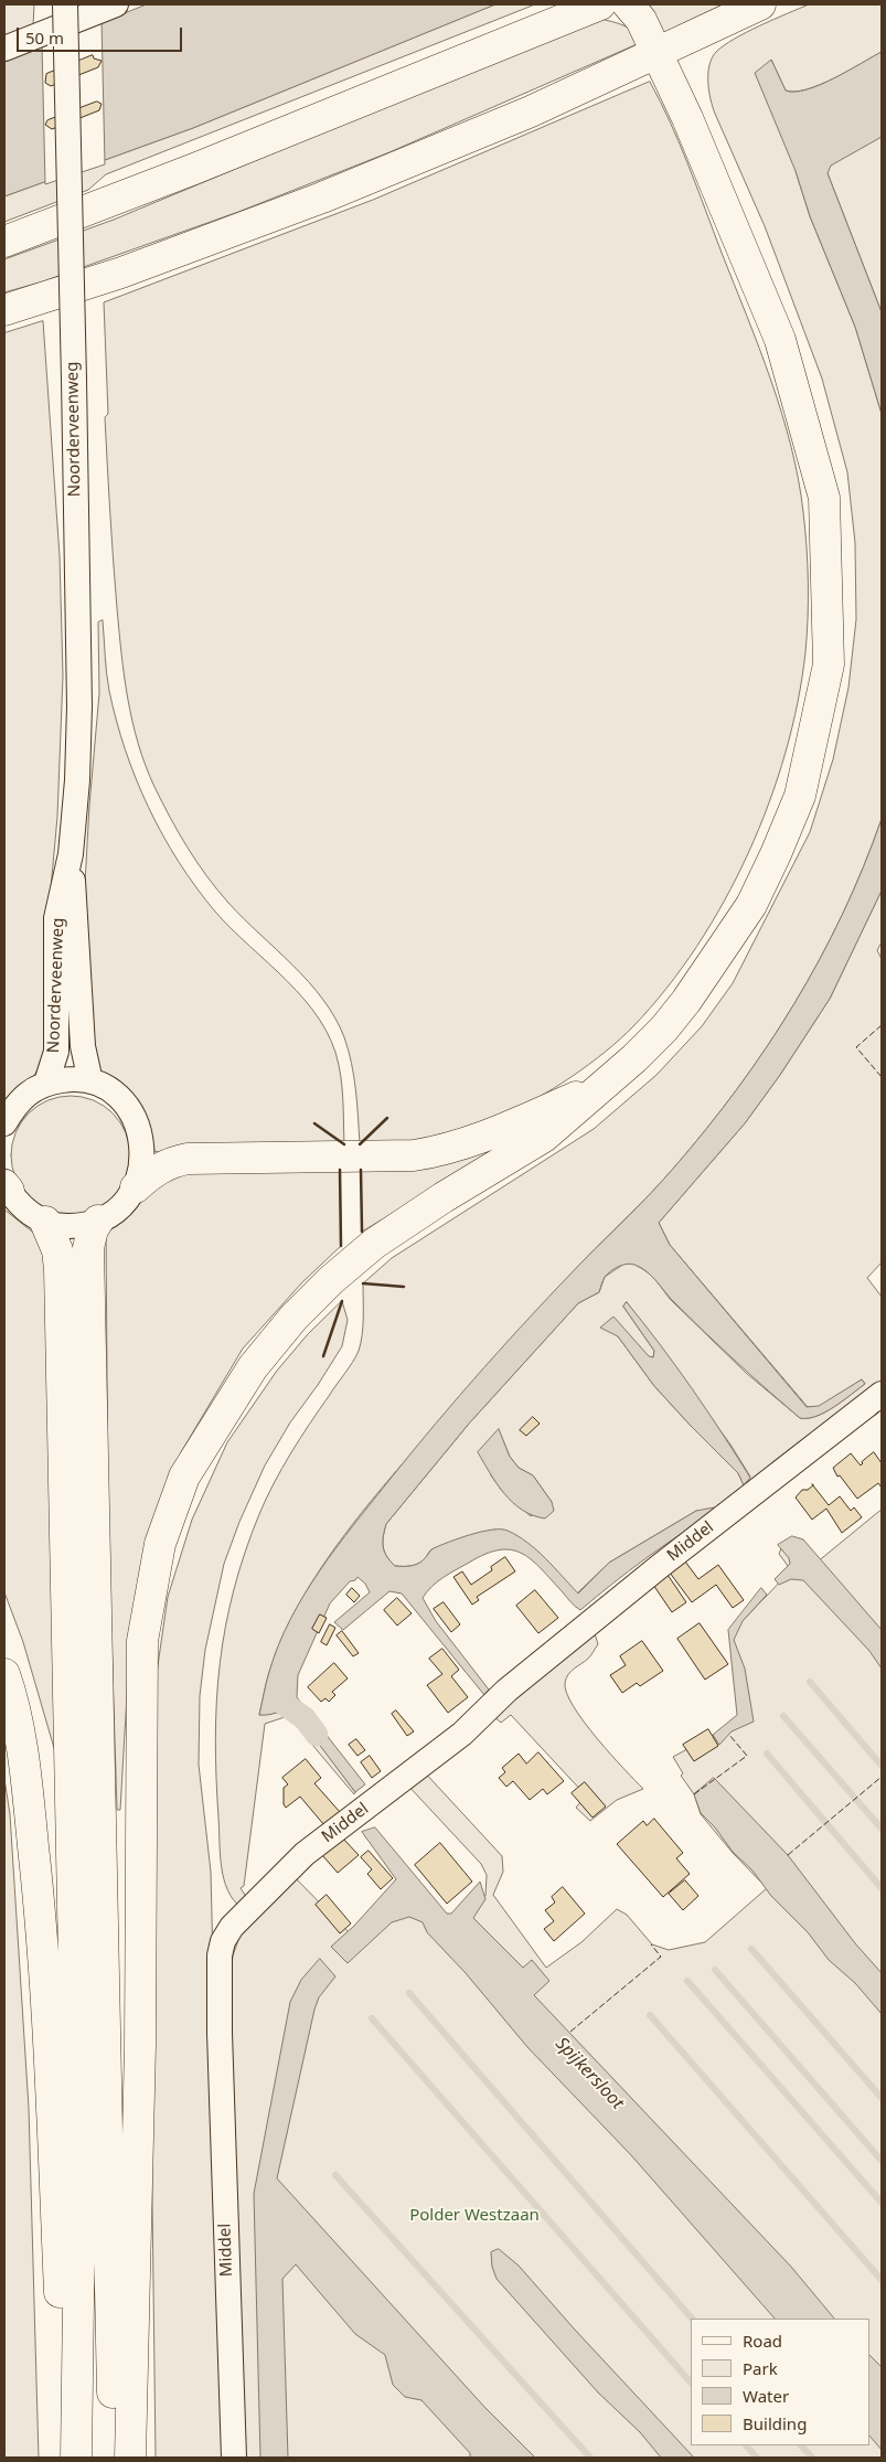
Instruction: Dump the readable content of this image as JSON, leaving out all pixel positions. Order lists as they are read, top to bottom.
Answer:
{
  "streets": {
    "street": ["Noorderveenweg", "Middel"]
  },
  "water": ["Spijkersloot"],
  "parks": ["Polder Westzaan"],
  "legend": [
    "Road",
    "Park",
    "Water",
    "Building"
  ],
  "scale_bar": "50 m"
}
